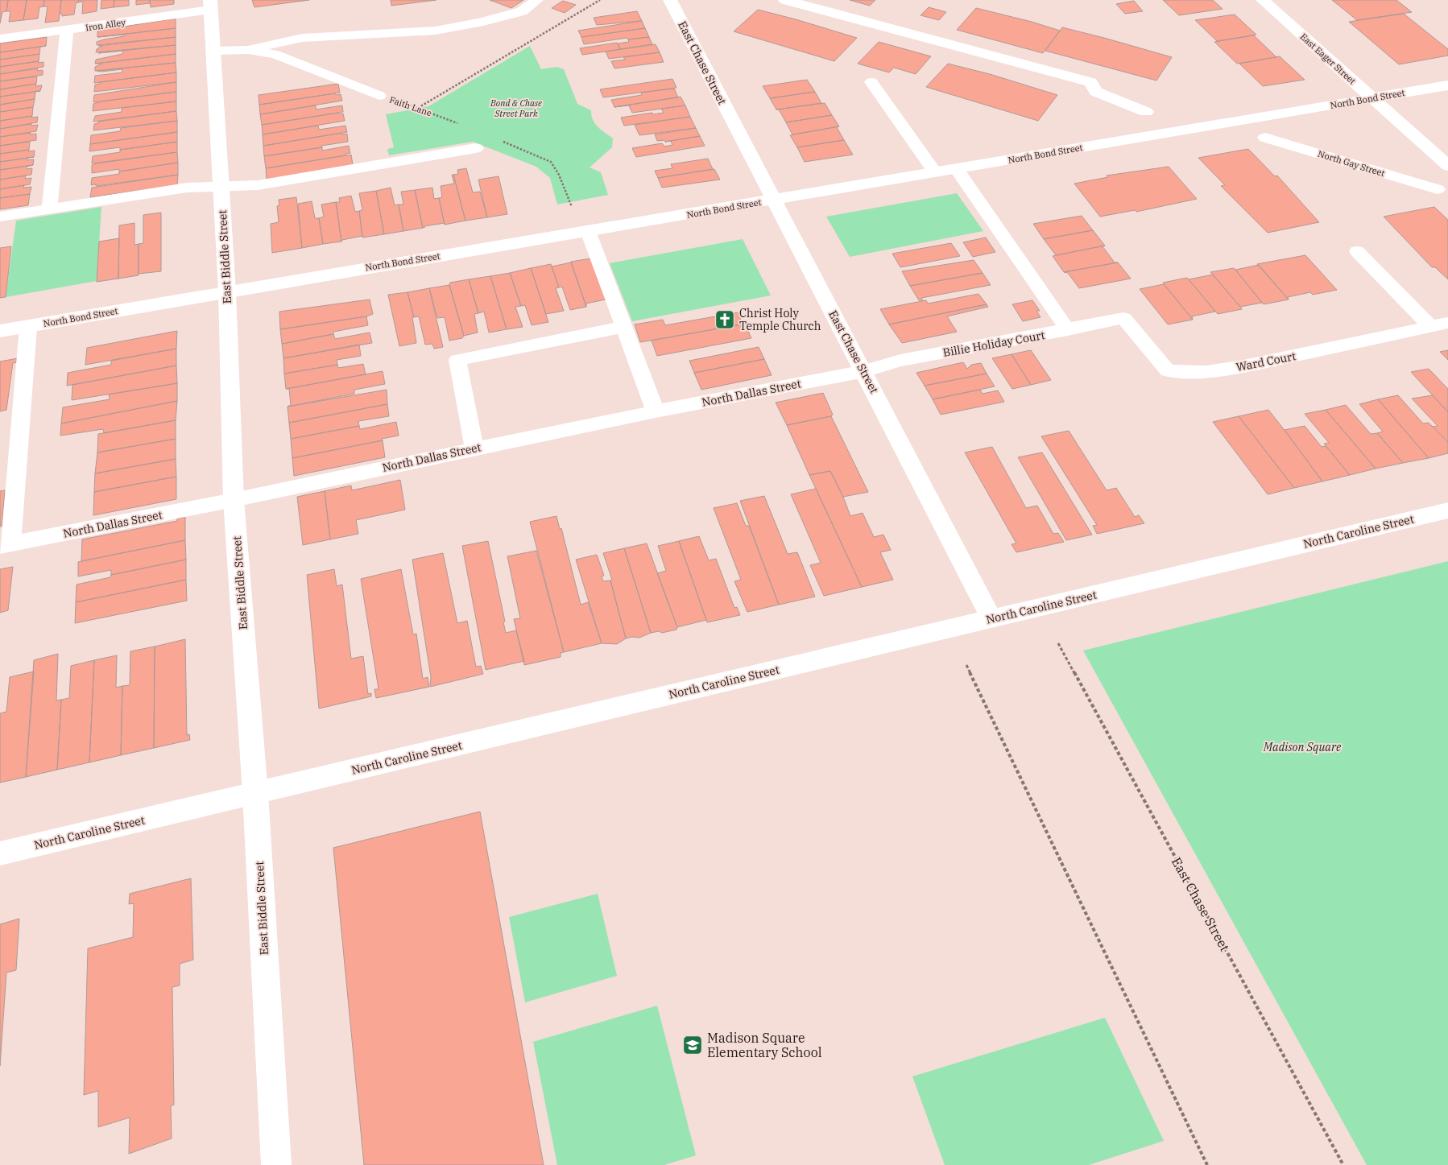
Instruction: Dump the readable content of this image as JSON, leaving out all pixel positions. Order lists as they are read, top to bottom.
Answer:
{
  "streets": {
    "street": [
      "East Eager Street",
      "East Chase Street",
      "North Bond Street",
      "North Gay Street",
      "East Biddle Street",
      "North Caroline Street"
    ],
    "lane": [
      "Iron Alley",
      "Faith Lane",
      "Billie Holiday Court",
      "Ward Court",
      "North Dallas Street"
    ]
  },
  "crossings": [
    ["Iron Alley", "East Biddle Street"],
    ["East Eager Street", "North Bond Street"],
    ["East Chase Street", "North Bond Street"],
    ["East Chase Street", "Billie Holiday Court"],
    ["East Chase Street", "North Dallas Street"],
    ["East Chase Street", "North Caroline Street"],
    ["North Bond Street", "East Biddle Street"],
    ["Faith Lane", "East Biddle Street"],
    ["East Biddle Street", "North Dallas Street"],
    ["East Biddle Street", "North Caroline Street"],
    ["Billie Holiday Court", "Ward Court"],
    ["Billie Holiday Court", "North Dallas Street"]
  ],
  "parks": ["Bond & Chase Street Park", "Madison Square"],
  "places": {
    "church": ["Christ Holy Temple Church"],
    "school or university": ["Madison Square Elementary School"]
  }
}
